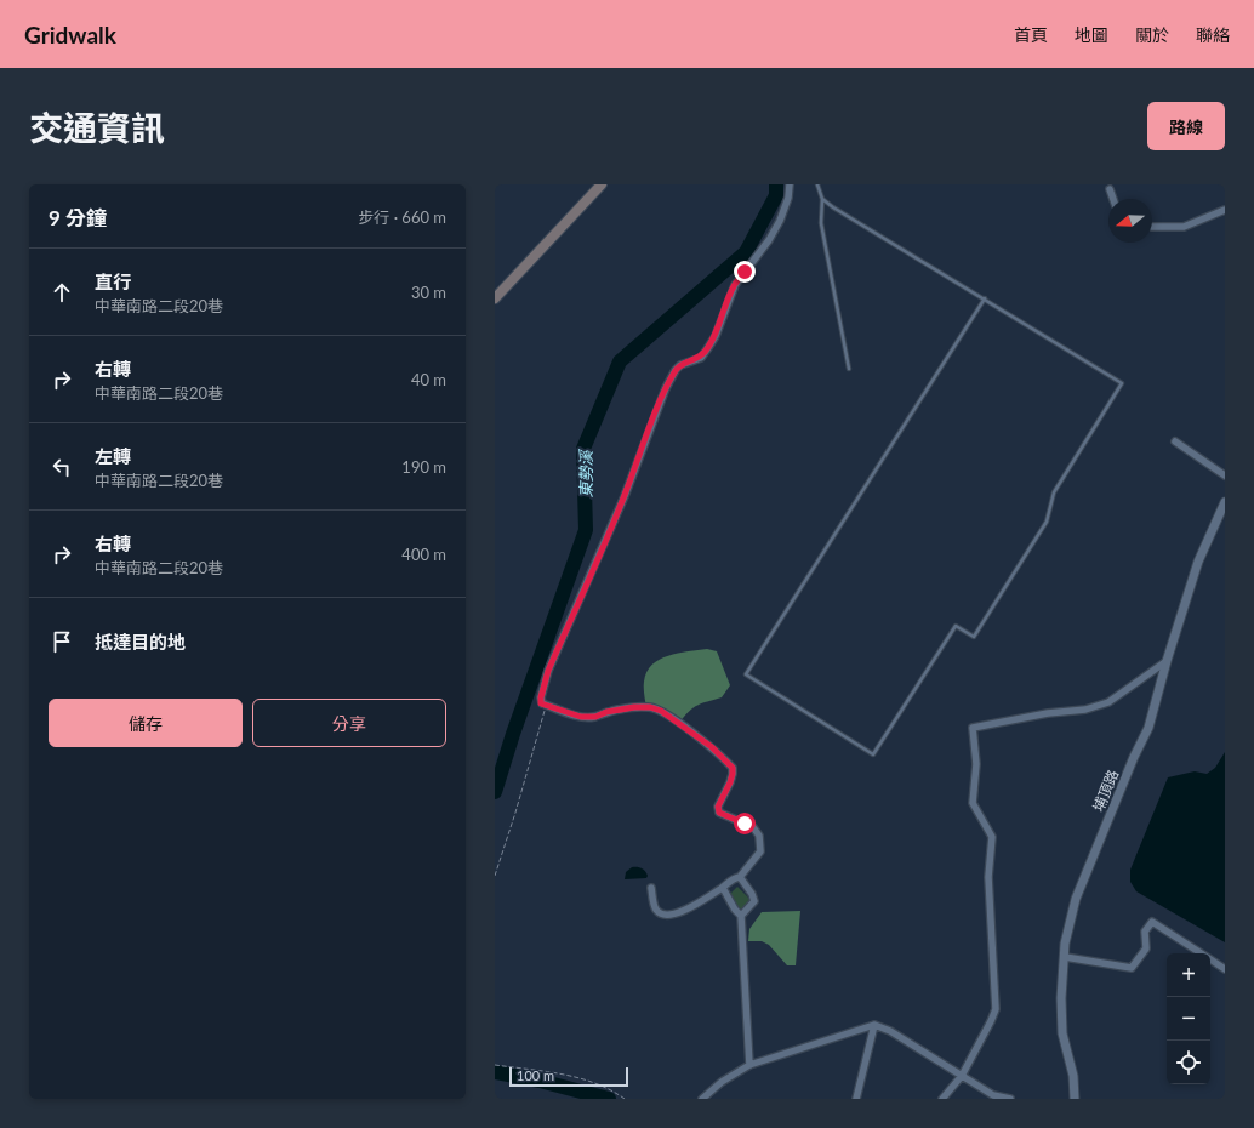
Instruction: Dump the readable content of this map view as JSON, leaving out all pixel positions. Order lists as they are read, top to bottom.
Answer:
{
  "streets": {
    "street": ["埔頂路"]
  },
  "water": ["東勢溪"],
  "scale_bar": "100 m",
  "north": "left",
  "page": {
    "header": "Gridwalk",
    "nav": [
      "首頁",
      "地圖",
      "關於",
      "聯絡"
    ],
    "title": "交通資訊",
    "buttons": [
      "路線",
      ["儲存", "分享"]
    ],
    "heading": ["9 分鐘", "步行 · 660 m"],
    "list": [
      ["直行", "中華南路二段20巷", "30 m"],
      ["右轉", "中華南路二段20巷", "40 m"],
      ["左轉", "中華南路二段20巷", "190 m"],
      ["右轉", "中華南路二段20巷", "400 m"],
      "抵達目的地"
    ],
    "map_buttons": ["+", "−"],
    "scale": "100 m"
  }
}
